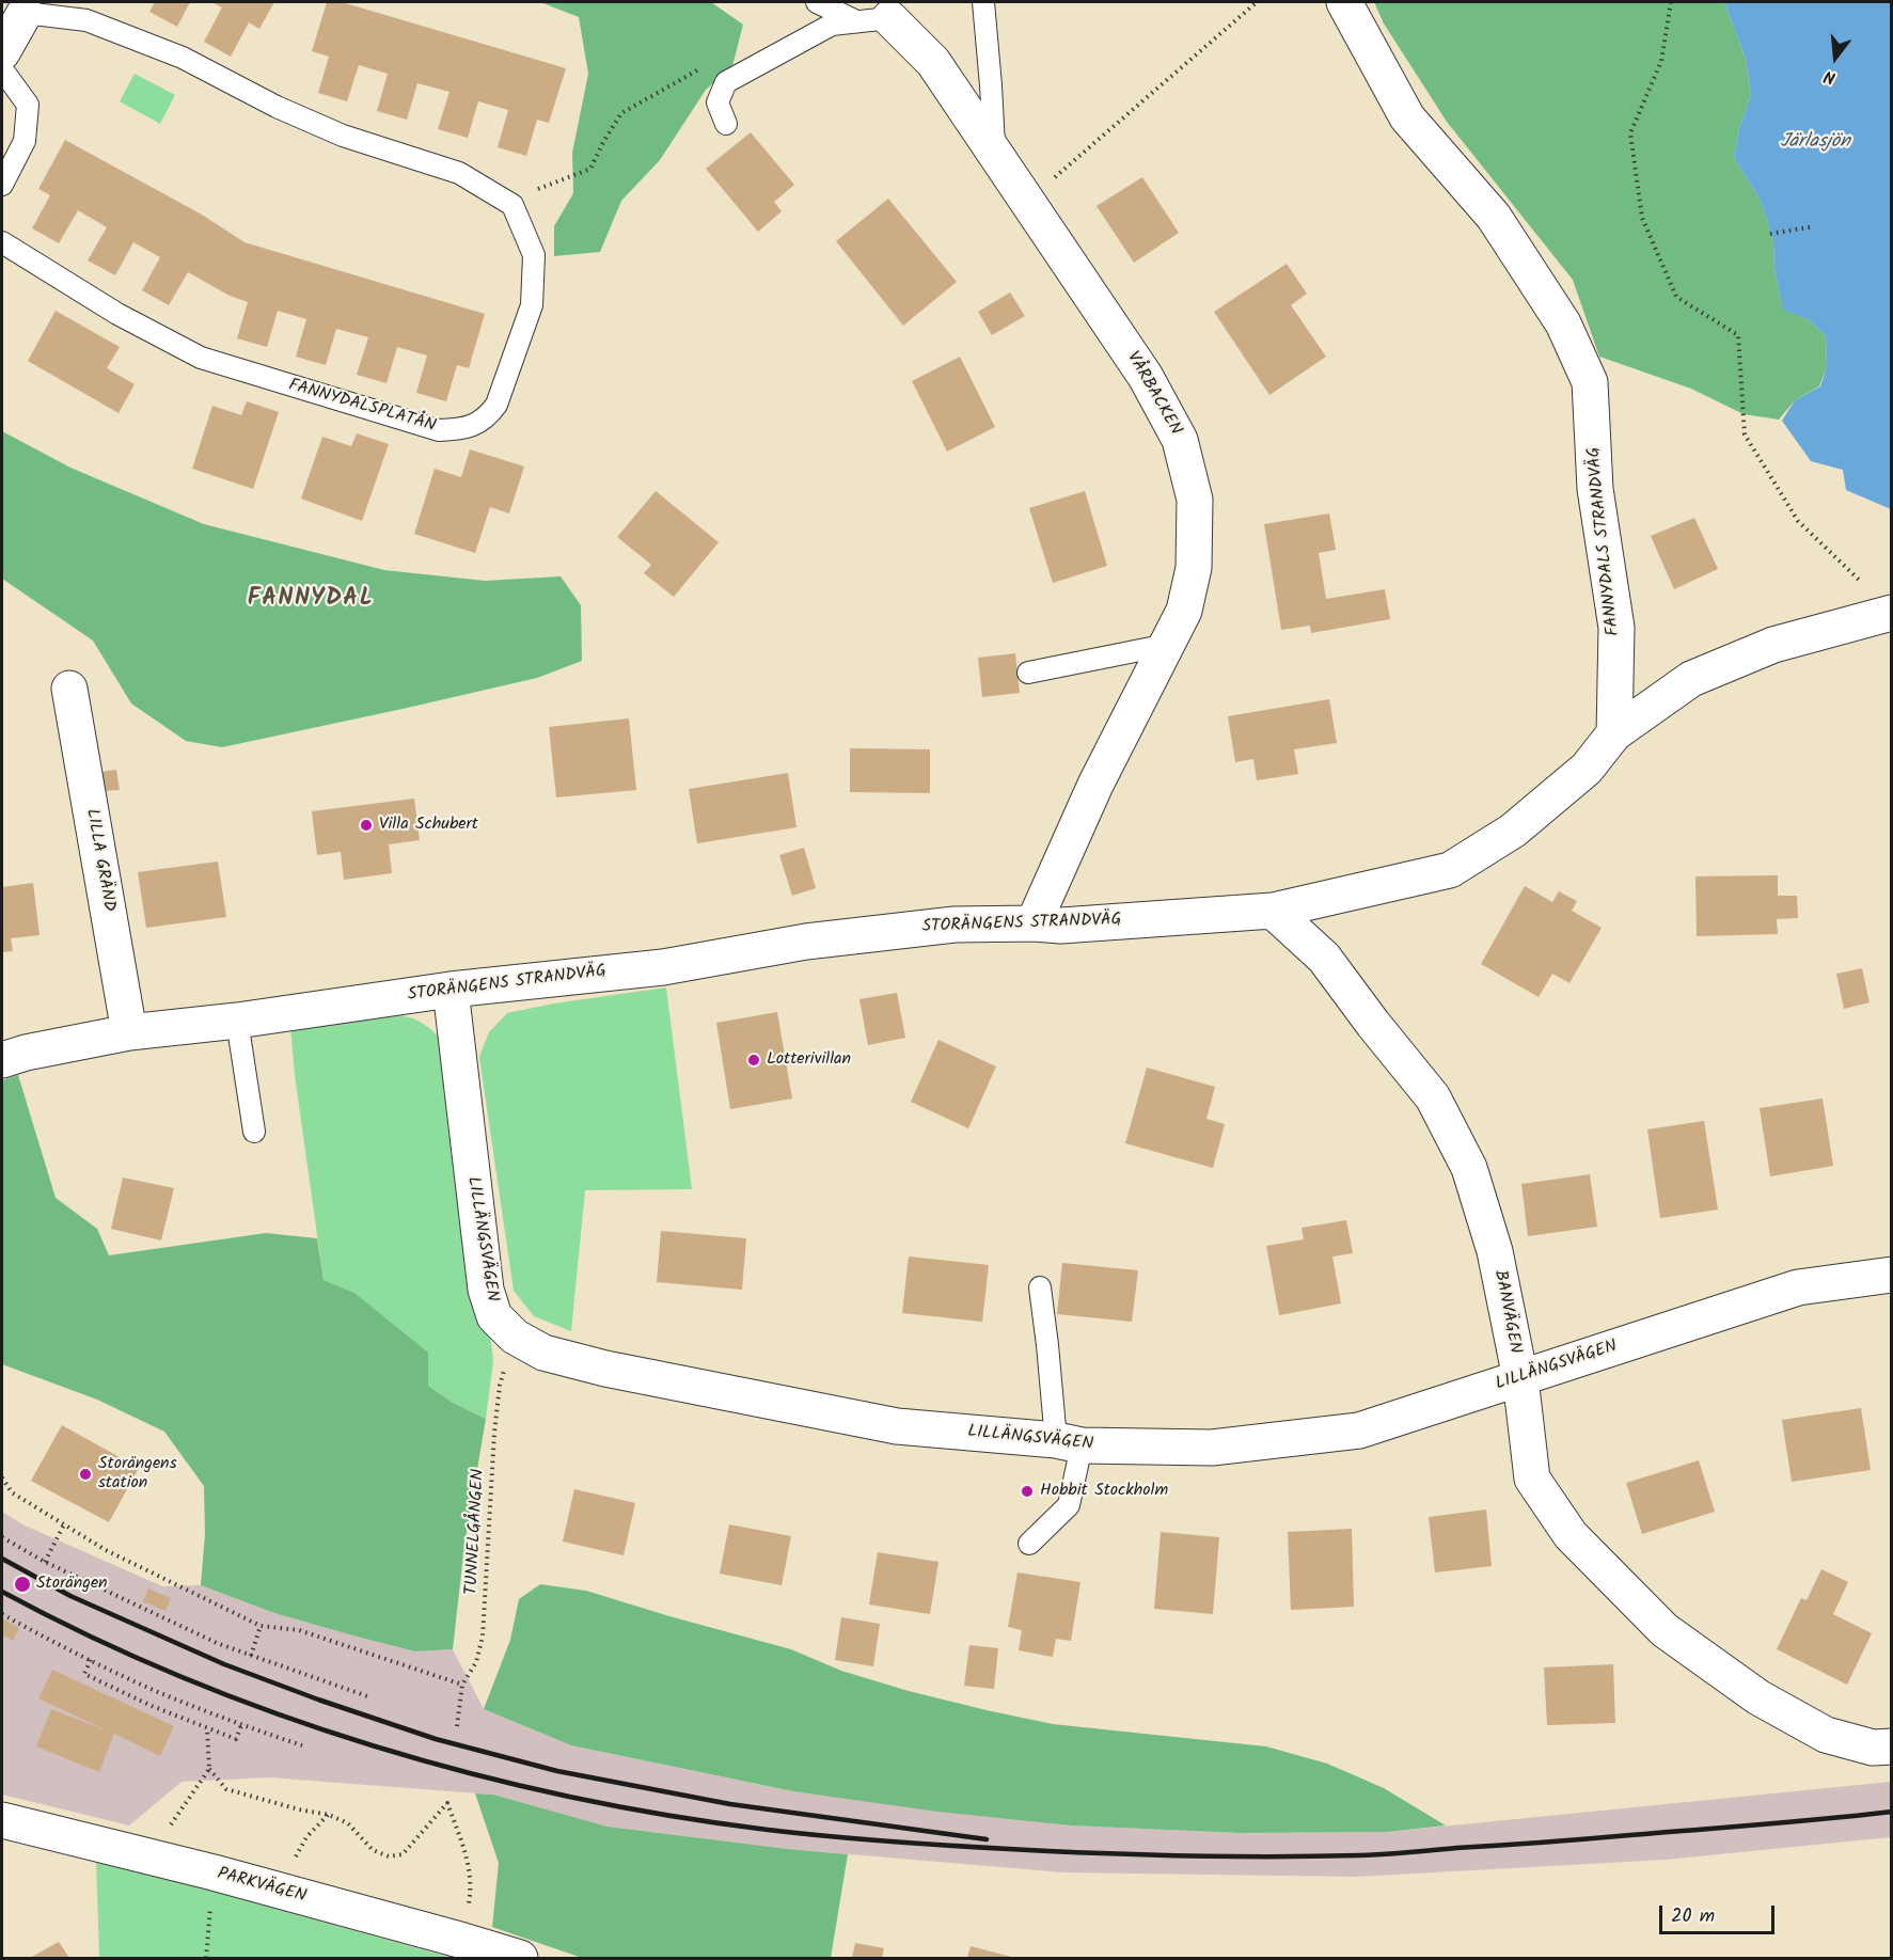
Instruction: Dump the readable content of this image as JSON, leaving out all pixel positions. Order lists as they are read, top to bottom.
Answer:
{
  "streets": {
    "street": [
      "VÅRBACKEN",
      "FANNYDALS STRANDVÄG",
      "LILLA GRÄND",
      "STORÄNGENS STRANDVÄG",
      "LILLÄNGSVÄGEN",
      "BANVÄGEN",
      "PARKVÄGEN"
    ],
    "lane": ["FANNYDALSPLATÅN"],
    "path": ["TUNNELGÅNGEN"]
  },
  "crossings": [
    ["VÅRBACKEN", "STORÄNGENS STRANDVÄG"],
    ["FANNYDALS STRANDVÄG", "STORÄNGENS STRANDVÄG"],
    ["LILLA GRÄND", "STORÄNGENS STRANDVÄG"],
    ["STORÄNGENS STRANDVÄG", "LILLÄNGSVÄGEN"],
    ["STORÄNGENS STRANDVÄG", "BANVÄGEN"],
    ["LILLÄNGSVÄGEN", "BANVÄGEN"],
    ["LILLÄNGSVÄGEN", "TUNNELGÅNGEN"]
  ],
  "districts": ["FANNYDAL"],
  "water": ["Järlasjön"],
  "places": [
    "Villa Schubert",
    "Lotterivillan",
    "Storängens station",
    "Hobbit Stockholm",
    "Storängen"
  ],
  "scale_bar": "20 m",
  "north": "bottom"
}
